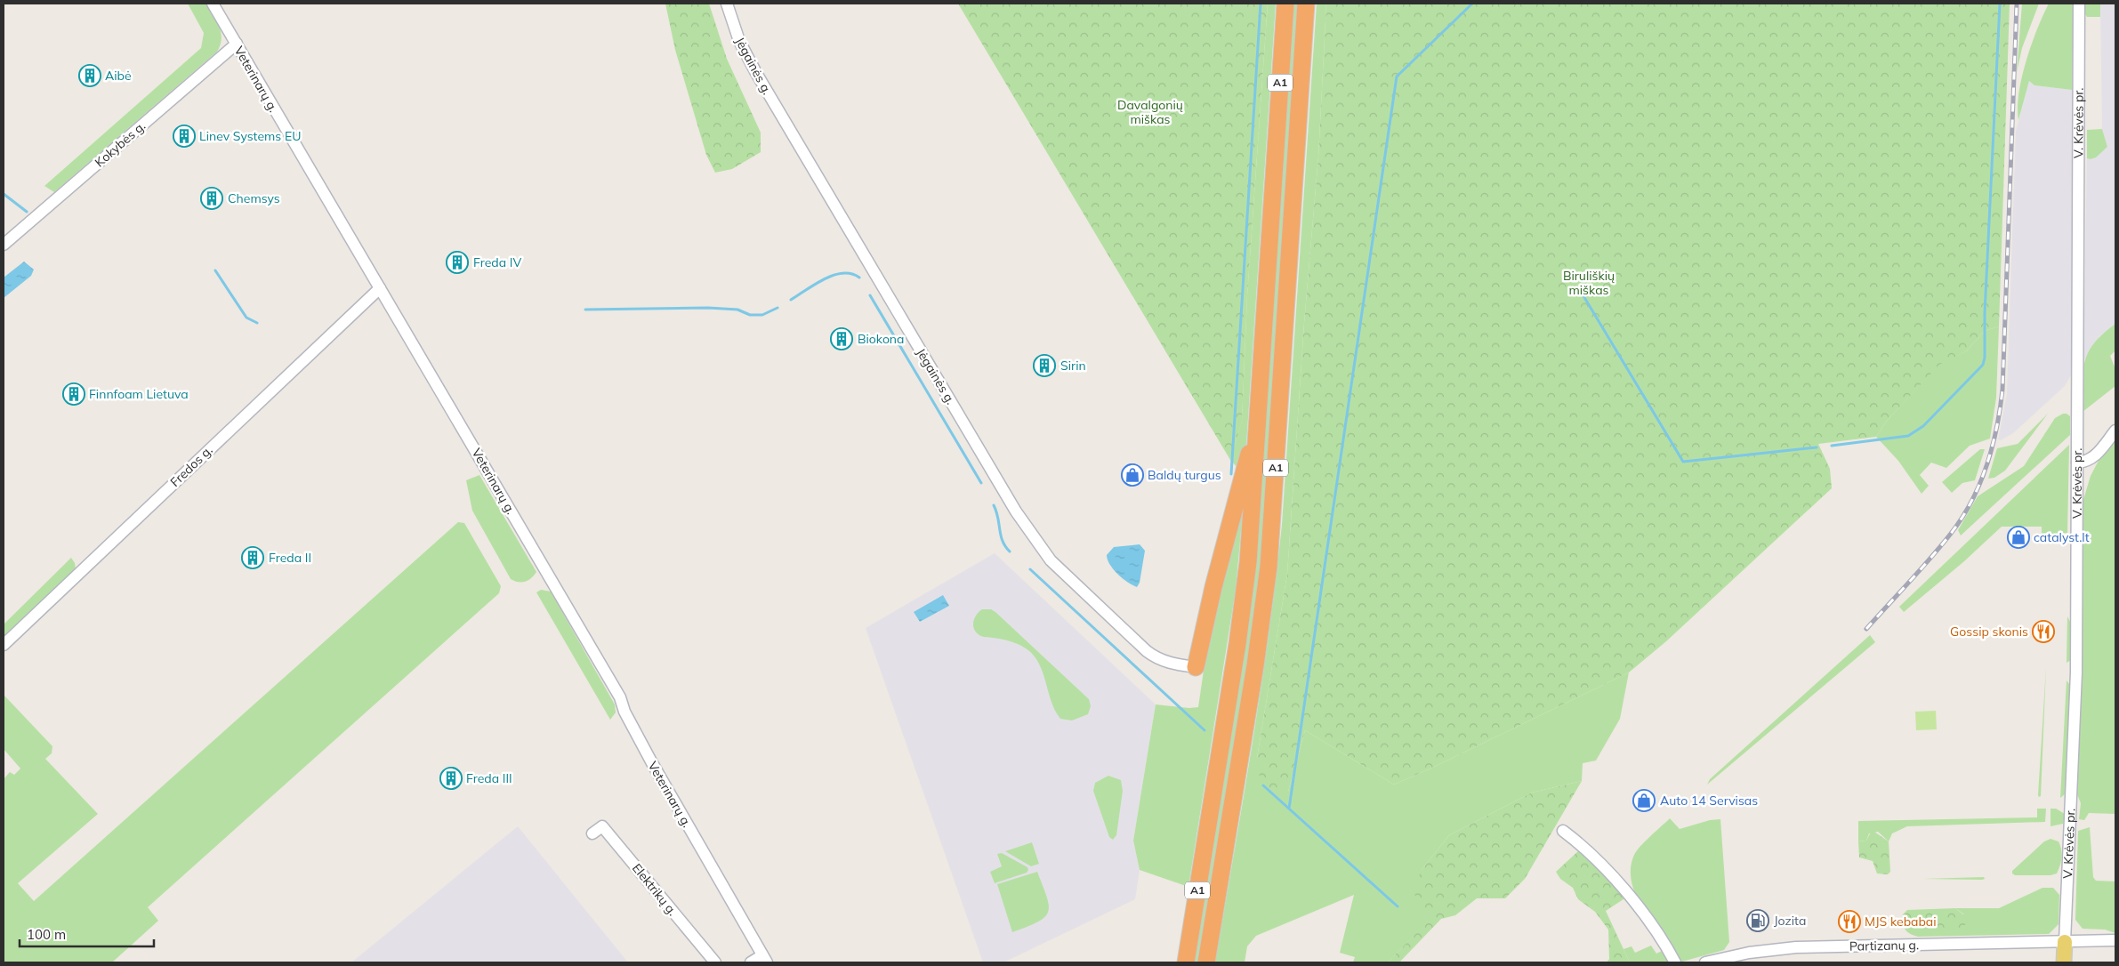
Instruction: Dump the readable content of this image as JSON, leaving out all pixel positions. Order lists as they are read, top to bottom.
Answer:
{
  "streets": {
    "highway": ["A1"],
    "main road": ["V. Krėvės pr."],
    "street": [
      "Jėgainės g.",
      "Veterinarų g.",
      "Kokybės g.",
      "Fredos g.",
      "Elektrikų g.",
      "Partizanų g."
    ]
  },
  "crossings": [
    ["Veterinarų g.", "Kokybės g."],
    ["Veterinarų g.", "Fredos g."],
    ["V. Krėvės pr.", "Partizanų g."]
  ],
  "parks": ["Davalgonių miškas", "Biruliškių miškas"],
  "places": {
    "building": [
      "Aibė",
      "Linev Systems EU",
      "Chemsys",
      "Freda IV",
      "Biokona",
      "Sirin",
      "Finnfoam Lietuva",
      "Freda II",
      "Freda III"
    ],
    "shop": ["Baldų turgus", "catalyst.lt", "Auto 14 Servisas"],
    "restaurant": ["Gossip skonis", "MJS kebabai"],
    "fuel station": ["Jozita"]
  },
  "scale_bar": "100 m"
}
